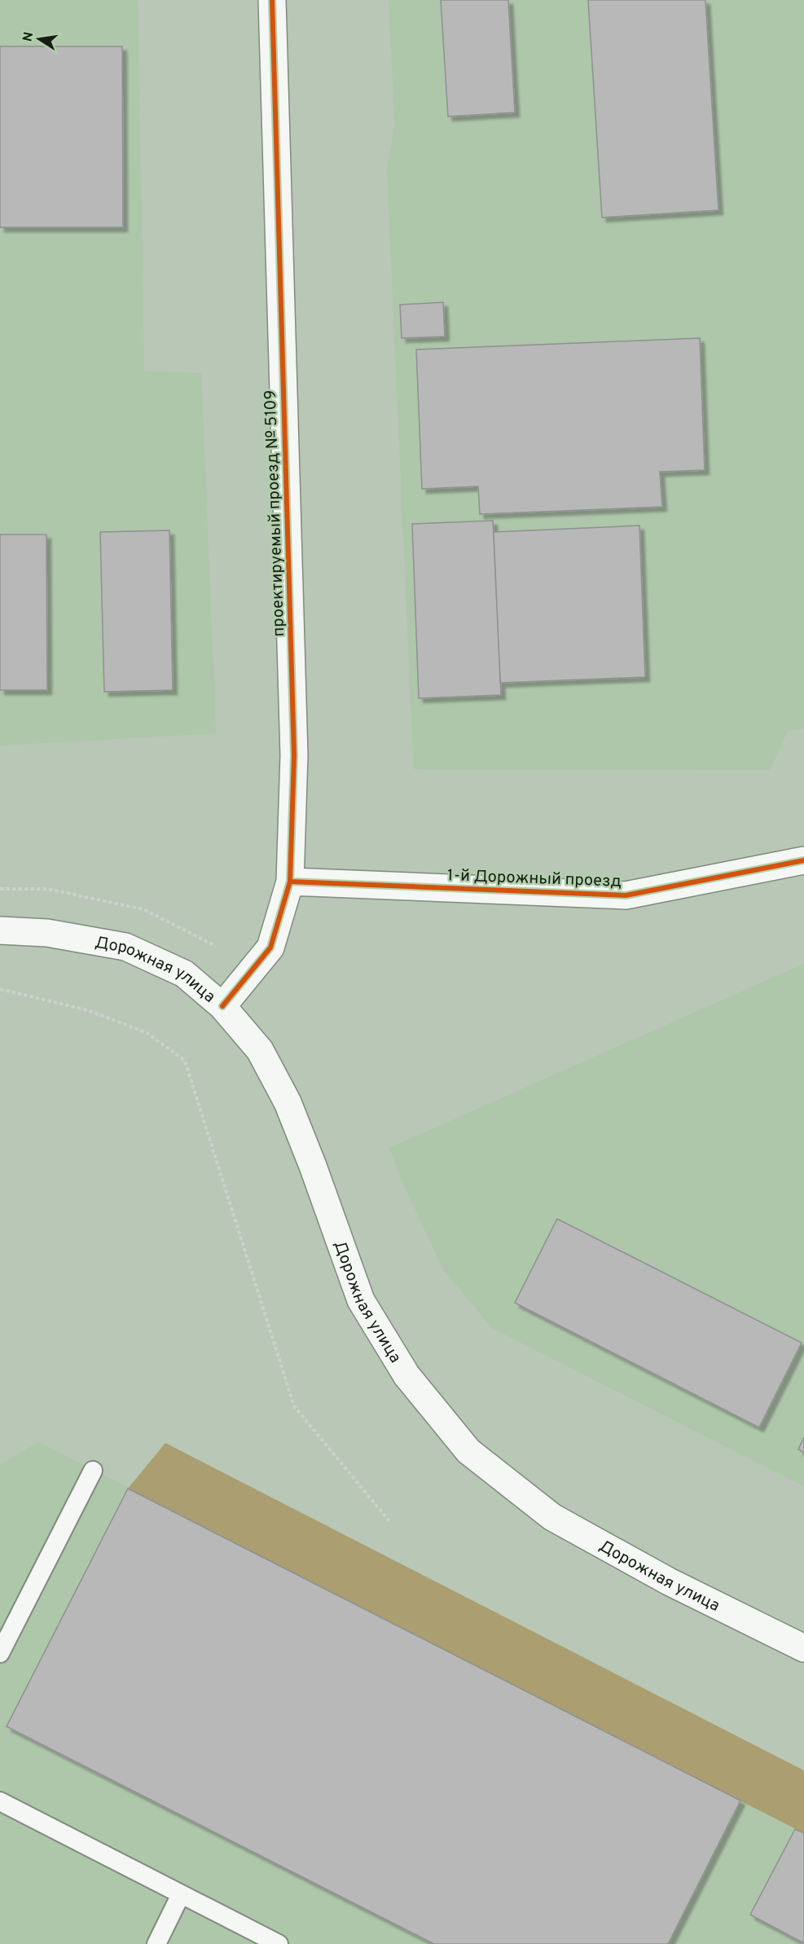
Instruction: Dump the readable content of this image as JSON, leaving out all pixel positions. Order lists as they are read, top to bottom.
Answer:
{
  "streets": {
    "street": ["проектируемый проезд № 5109", "1-й Дорожный проезд", "Дорожная улица"]
  },
  "crossings": [
    ["проектируемый проезд № 5109", "1-й Дорожный проезд"],
    ["проектируемый проезд № 5109", "Дорожная улица"]
  ],
  "north": "left"
}
